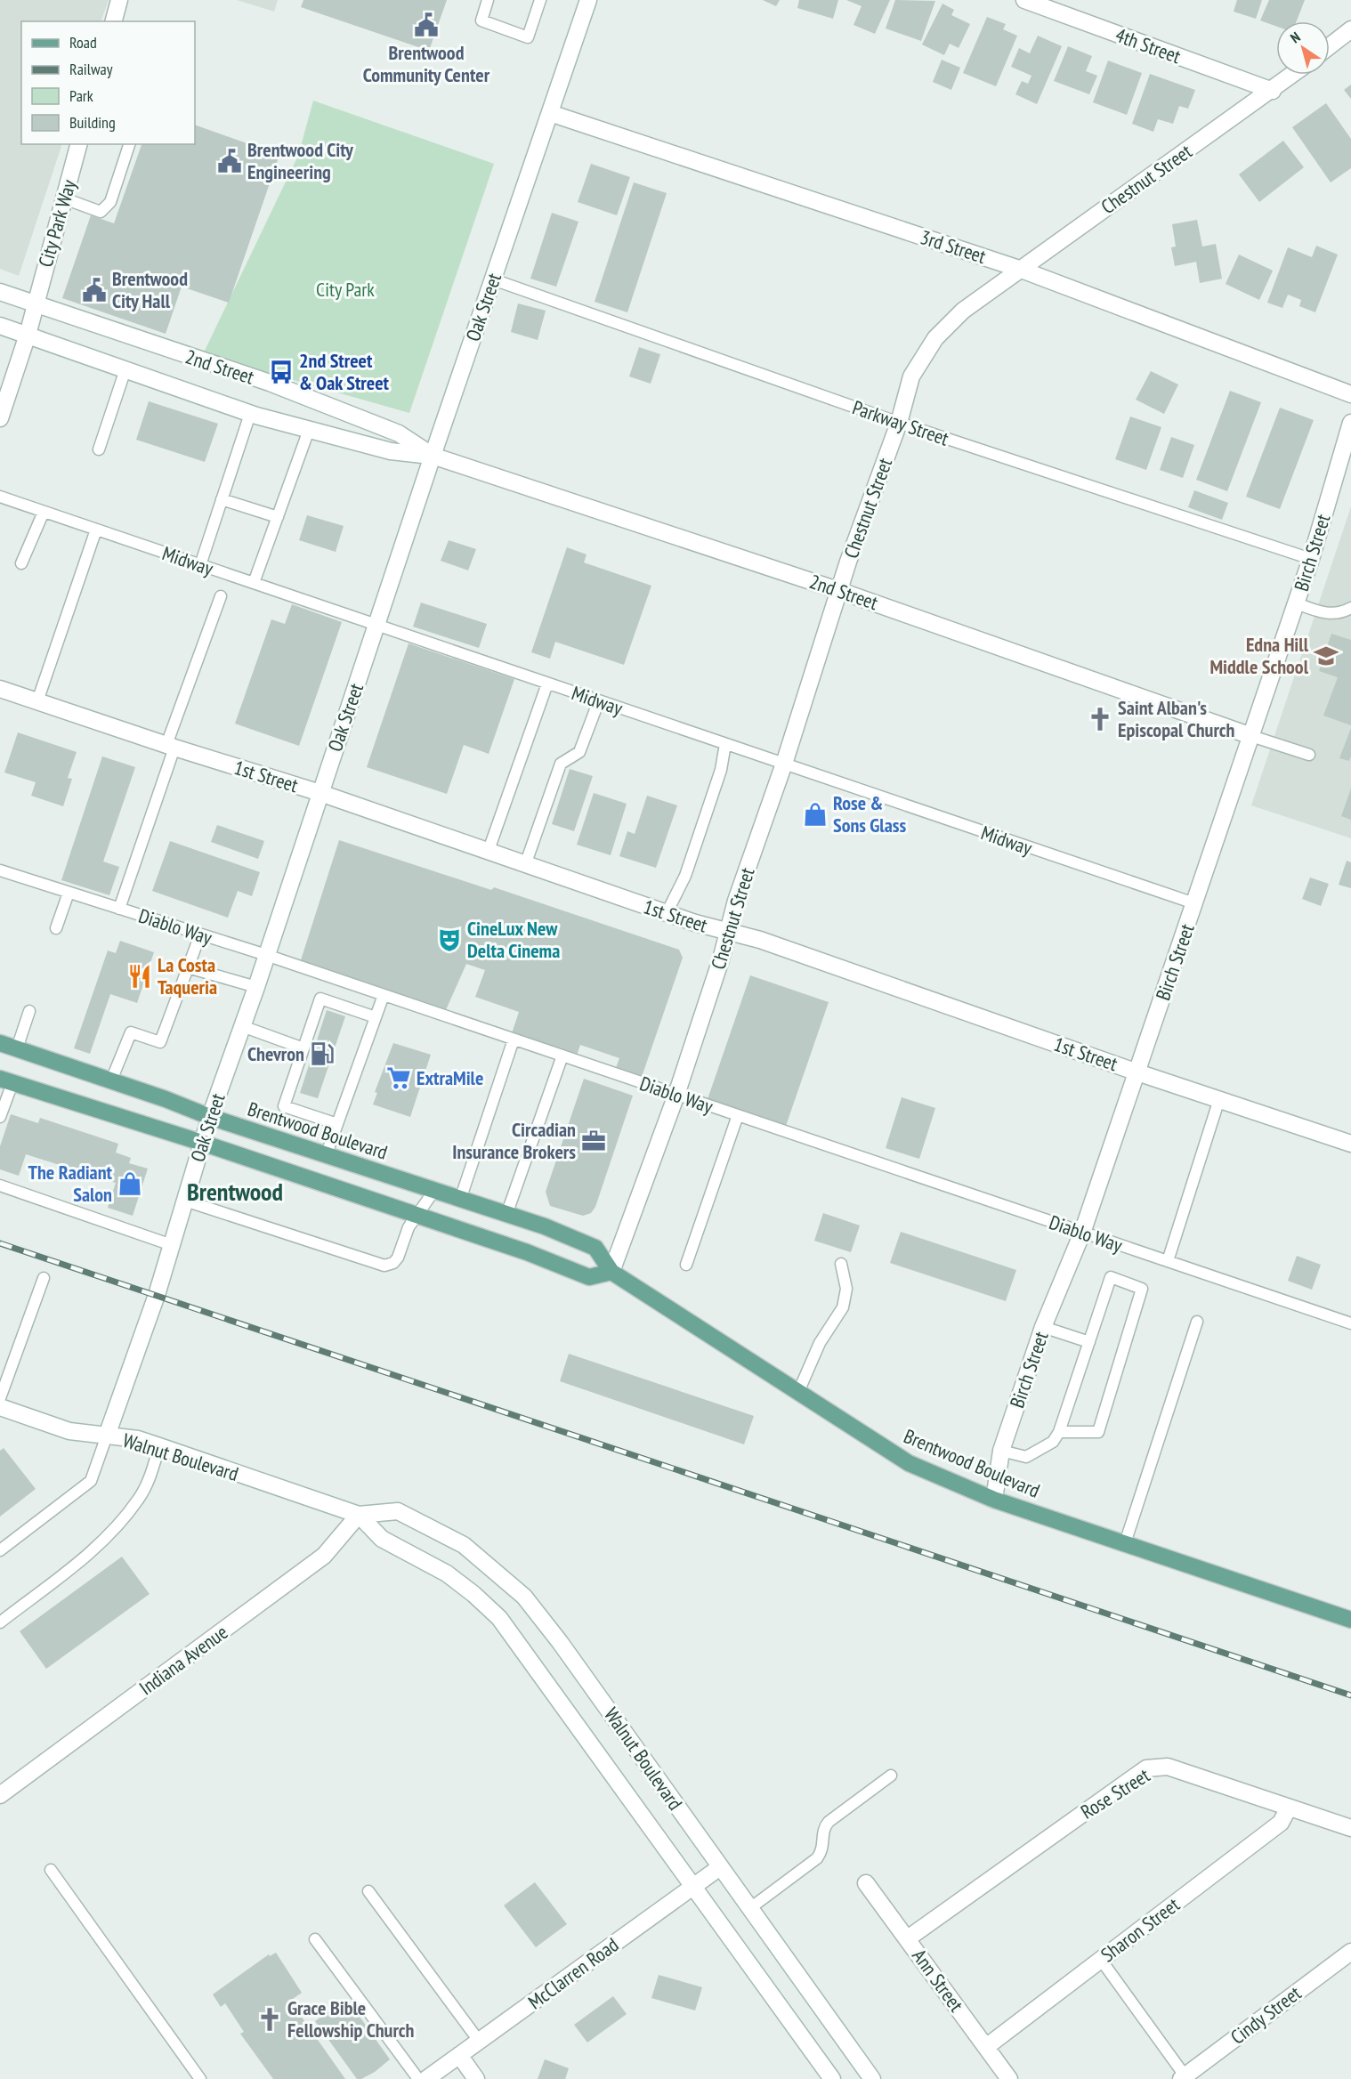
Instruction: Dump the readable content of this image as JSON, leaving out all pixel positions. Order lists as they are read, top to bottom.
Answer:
{
  "streets": {
    "main road": ["Brentwood Boulevard"],
    "street": [
      "4th Street",
      "Chestnut Street",
      "City Park Way",
      "3rd Street",
      "Oak Street",
      "2nd Street",
      "Birch Street",
      "1st Street",
      "Walnut Boulevard",
      "Indiana Avenue",
      "Rose Street",
      "Sharon Street",
      "McClarren Road",
      "Ann Street",
      "Cindy Street"
    ],
    "lane": ["Parkway Street", "Midway", "Diablo Way"]
  },
  "crossings": [
    ["4th Street", "Chestnut Street"],
    ["Chestnut Street", "3rd Street"],
    ["Chestnut Street", "2nd Street"],
    ["Chestnut Street", "Parkway Street"],
    ["Chestnut Street", "Midway"],
    ["Chestnut Street", "1st Street"],
    ["Chestnut Street", "Diablo Way"],
    ["Chestnut Street", "Brentwood Boulevard"],
    ["City Park Way", "2nd Street"],
    ["3rd Street", "Oak Street"],
    ["Oak Street", "2nd Street"],
    ["Oak Street", "Parkway Street"],
    ["Oak Street", "Midway"],
    ["Oak Street", "1st Street"],
    ["Oak Street", "Diablo Way"],
    ["Oak Street", "Brentwood Boulevard"],
    ["Oak Street", "Walnut Boulevard"],
    ["2nd Street", "Birch Street"],
    ["Parkway Street", "Birch Street"],
    ["Birch Street", "Midway"],
    ["Birch Street", "1st Street"],
    ["Birch Street", "Diablo Way"],
    ["Birch Street", "Brentwood Boulevard"],
    ["Walnut Boulevard", "Indiana Avenue"],
    ["Walnut Boulevard", "McClarren Road"],
    ["Rose Street", "Sharon Street"],
    ["Rose Street", "Ann Street"],
    ["Sharon Street", "Ann Street"]
  ],
  "districts": ["Brentwood"],
  "parks": ["City Park"],
  "places": {
    "public building": ["Brentwood Community Center", "Brentwood City Engineering", "Brentwood City Hall"],
    "bus stop": ["2nd Street & Oak Street"],
    "school or university": ["Edna Hill Middle School"],
    "church": ["Saint Alban's Episcopal Church", "Grace Bible Fellowship Church"],
    "shop": ["Rose & Sons Glass", "The Radiant Salon"],
    "theatre": ["CineLux New Delta Cinema"],
    "restaurant": ["La Costa Taqueria"],
    "fuel station": ["Chevron"],
    "supermarket": ["ExtraMile"],
    "office": ["Circadian Insurance Brokers"]
  },
  "legend": [
    "Road",
    "Railway",
    "Park",
    "Building"
  ],
  "north": "top left"
}
